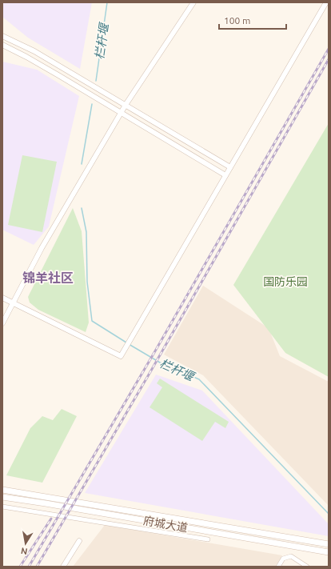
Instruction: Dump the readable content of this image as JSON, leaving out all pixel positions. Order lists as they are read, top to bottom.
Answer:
{
  "streets": {
    "main road": ["府城大道"]
  },
  "districts": ["锦羊社区"],
  "water": ["栏杆堰"],
  "parks": ["国防乐园"],
  "scale_bar": "100 m",
  "north": "bottom"
}
